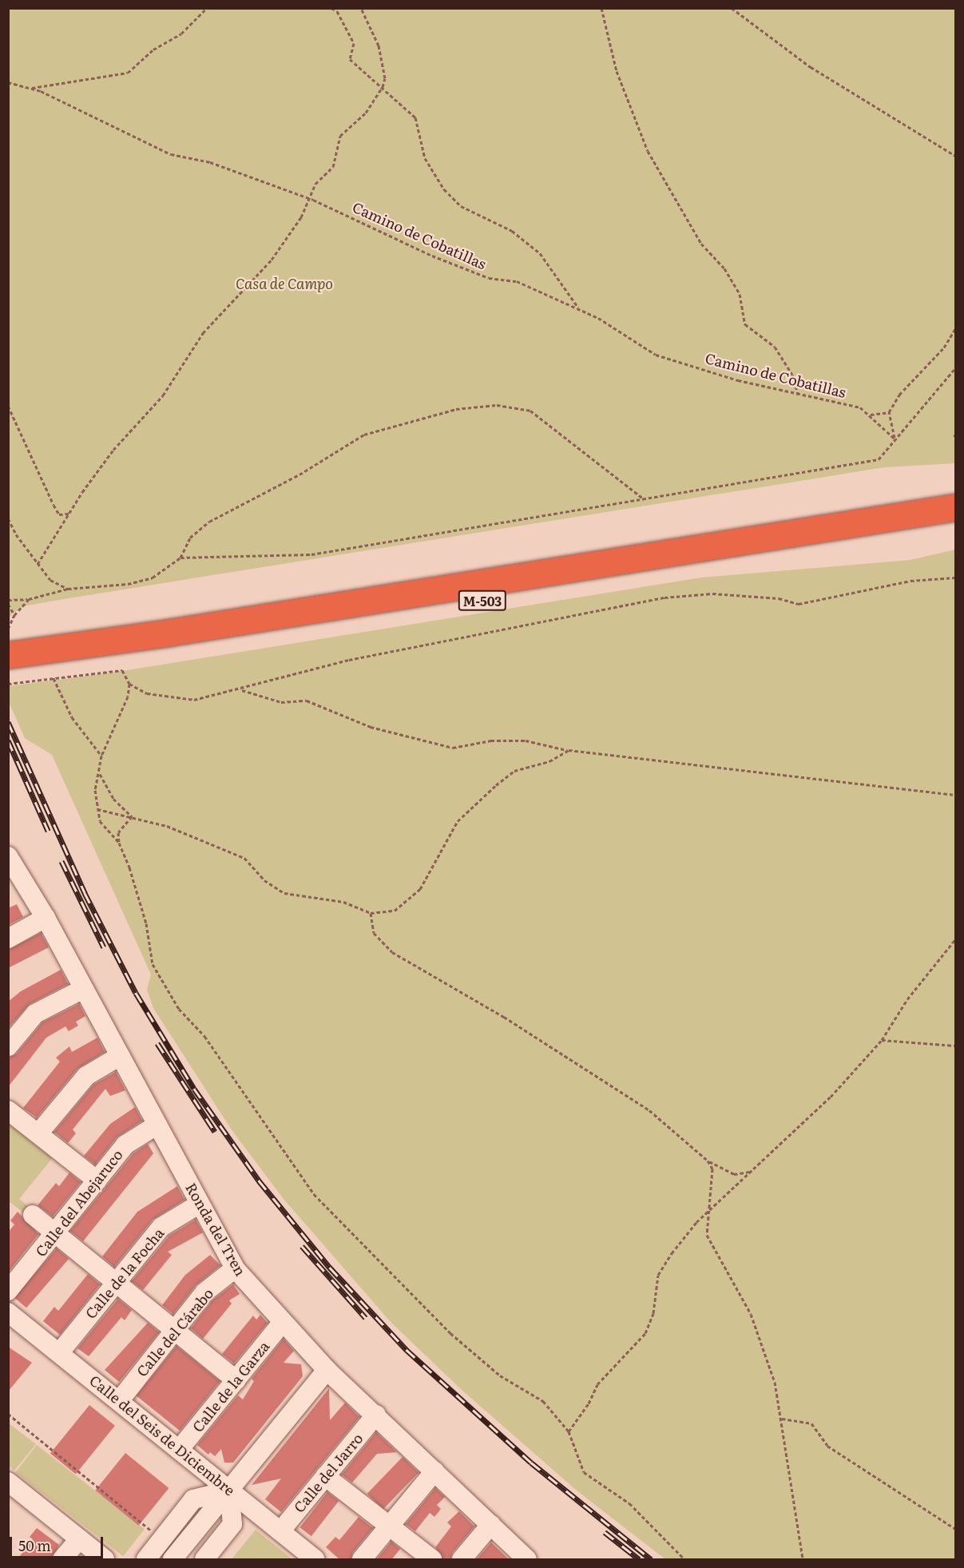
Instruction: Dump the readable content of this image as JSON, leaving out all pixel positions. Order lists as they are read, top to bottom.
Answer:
{
  "streets": {
    "highway": ["M-503"],
    "street": [
      "Calle del Abejaruco",
      "Ronda del Tren",
      "Calle de la Focha",
      "Calle del Cárabo",
      "Calle de la Garza",
      "Calle del Seis de Diciembre",
      "Calle del Jarro"
    ],
    "path": ["Camino de Cobatillas"]
  },
  "crossings": [
    ["Calle del Abejaruco", "Ronda del Tren"],
    ["Ronda del Tren", "Calle de la Focha"],
    ["Ronda del Tren", "Calle del Cárabo"],
    ["Ronda del Tren", "Calle de la Garza"],
    ["Ronda del Tren", "Calle del Jarro"],
    ["Calle de la Focha", "Calle del Seis de Diciembre"],
    ["Calle del Cárabo", "Calle del Seis de Diciembre"],
    ["Calle de la Garza", "Calle del Seis de Diciembre"],
    ["Calle del Seis de Diciembre", "Calle del Jarro"]
  ],
  "parks": ["Casa de Campo"],
  "scale_bar": "50 m"
}
